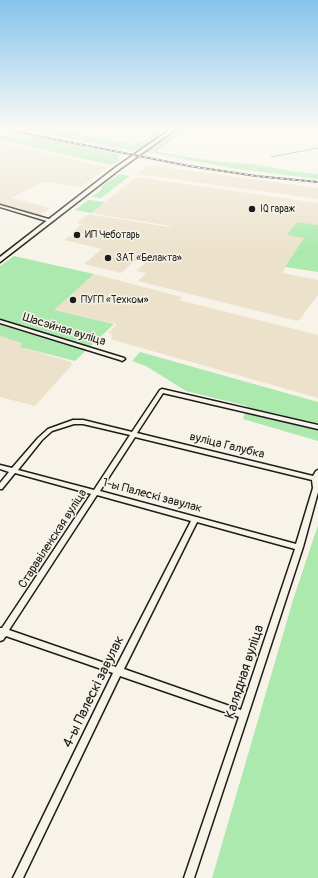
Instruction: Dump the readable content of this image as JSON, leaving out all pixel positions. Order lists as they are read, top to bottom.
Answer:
{
  "streets": {
    "street": [
      "Шасэйная вуліца",
      "вуліца Галубка",
      "1-ы Палескі завулак",
      "Старавіленская вуліца",
      "Калядная вуліца",
      "4-ы Палескі завулак"
    ]
  },
  "crossings": [
    ["вуліца Галубка", "1-ы Палескі завулак"],
    ["вуліца Галубка", "Старавіленская вуліца"],
    ["вуліца Галубка", "Калядная вуліца"],
    ["1-ы Палескі завулак", "Старавіленская вуліца"],
    ["1-ы Палескі завулак", "Калядная вуліца"],
    ["1-ы Палескі завулак", "4-ы Палескі завулак"]
  ],
  "places": [
    "IQ гараж",
    "ИП Чеботарь",
    "ЗАТ «Белакта»",
    "ПУГП «Техком»"
  ]
}
